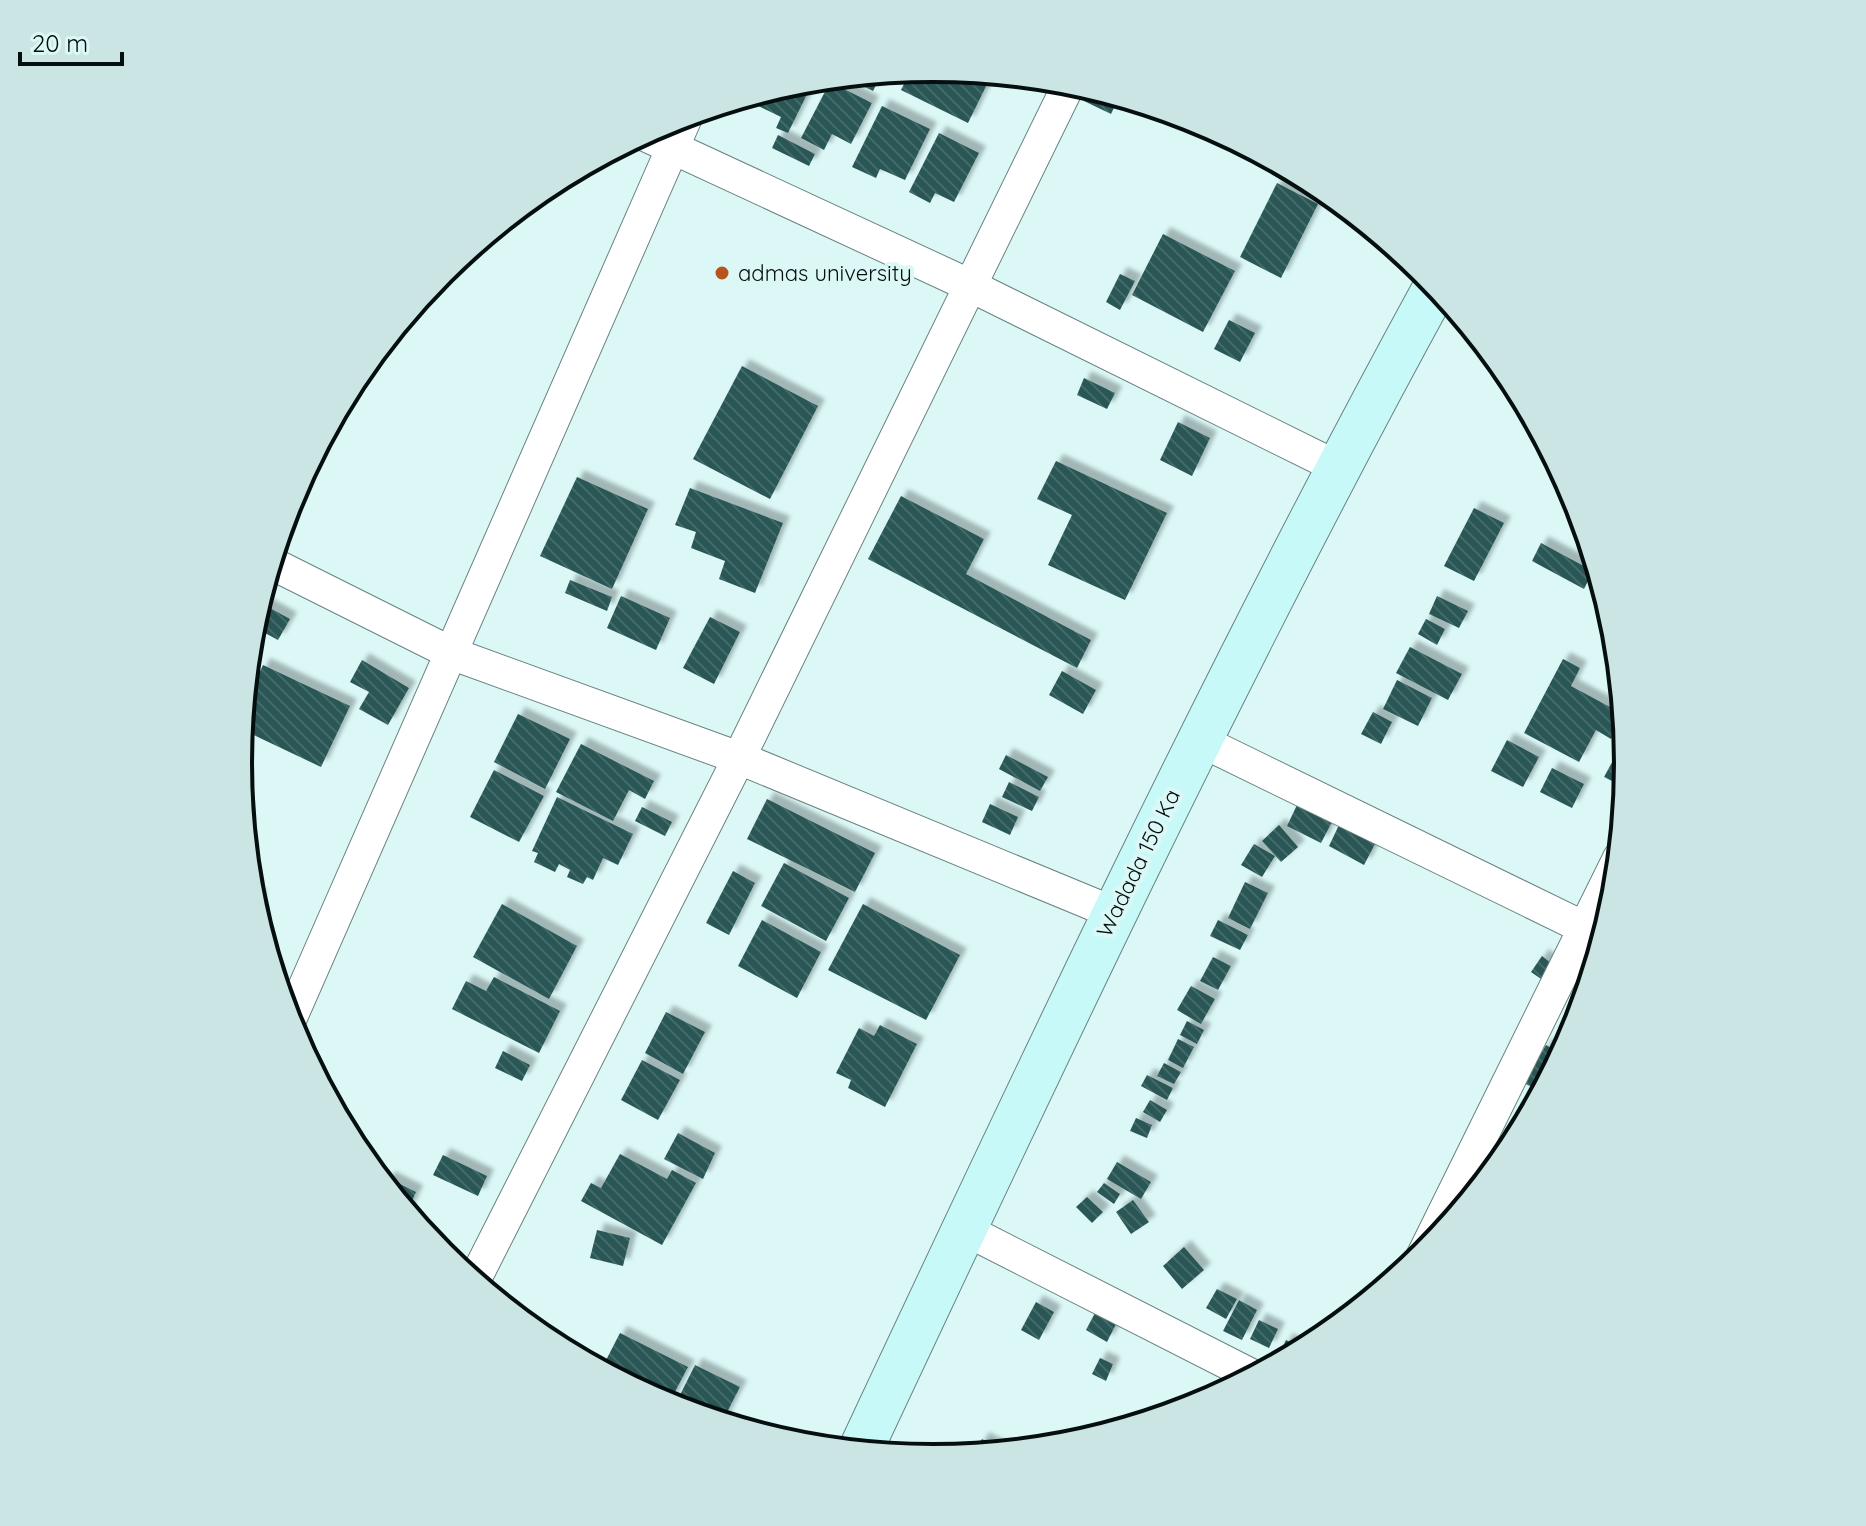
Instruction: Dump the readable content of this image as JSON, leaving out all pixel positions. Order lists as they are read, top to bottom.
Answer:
{
  "streets": {
    "street": ["Wadada 150 Ka"]
  },
  "places": ["admas university"],
  "scale_bar": "20 m"
}
